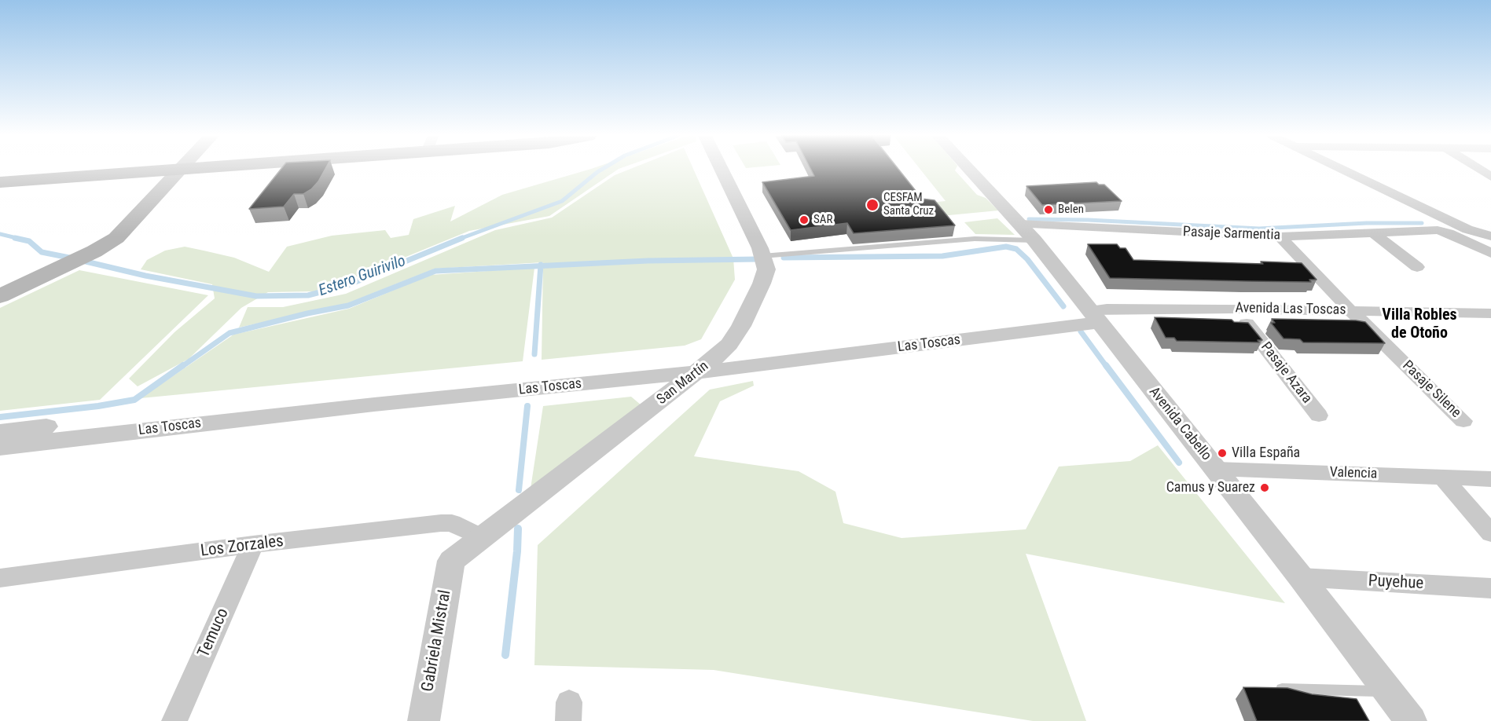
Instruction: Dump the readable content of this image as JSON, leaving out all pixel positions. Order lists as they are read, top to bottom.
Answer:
{
  "streets": {
    "street": [
      "Pasaje Sarmentia",
      "Avenida Las Toscas",
      "Las Toscas",
      "Pasaje Azara",
      "San Martín",
      "Pasaje Silene",
      "Avenida Cabello",
      "Valencia",
      "Los Zorzales",
      "Puyehue",
      "Temuco",
      "Gabriela Mistral"
    ]
  },
  "crossings": [
    ["Pasaje Sarmentia", "Pasaje Silene"],
    ["Pasaje Sarmentia", "Avenida Cabello"],
    ["Avenida Las Toscas", "Las Toscas"],
    ["Avenida Las Toscas", "Pasaje Azara"],
    ["Avenida Las Toscas", "Pasaje Silene"],
    ["Avenida Las Toscas", "Avenida Cabello"],
    ["Las Toscas", "San Martín"],
    ["Las Toscas", "Avenida Cabello"],
    ["San Martín", "Los Zorzales"],
    ["San Martín", "Gabriela Mistral"],
    ["Avenida Cabello", "Valencia"],
    ["Avenida Cabello", "Puyehue"],
    ["Los Zorzales", "Temuco"]
  ],
  "districts": ["Villa Robles de Otoño"],
  "water": ["Estero Guirivilo"],
  "places": [
    "CESFAM Santa Cruz",
    "Belen",
    "SAR",
    "Villa España",
    "Camus y Suarez"
  ]
}
